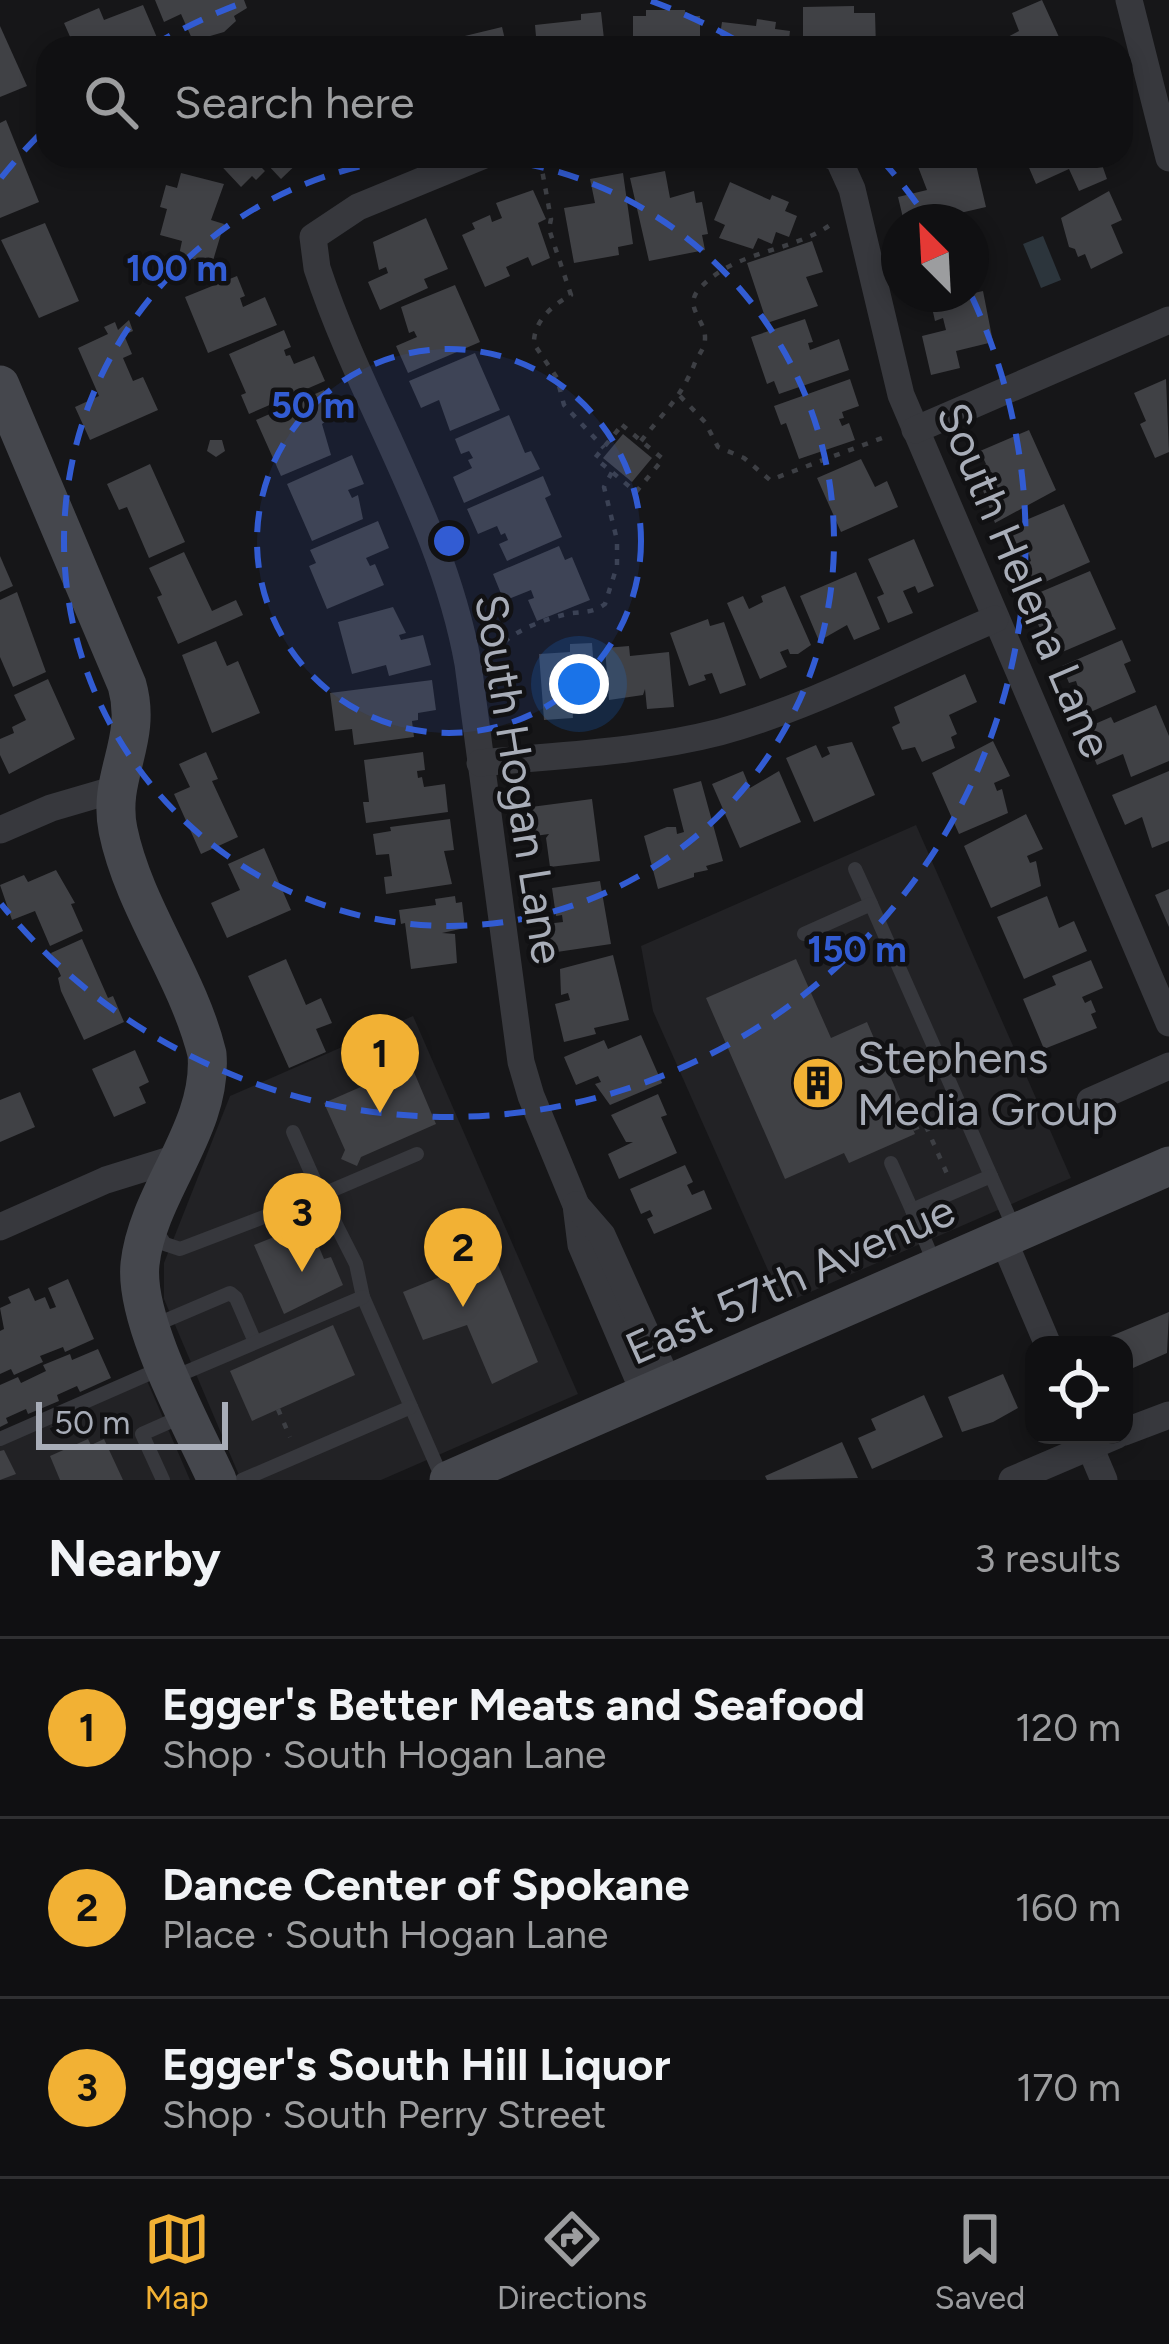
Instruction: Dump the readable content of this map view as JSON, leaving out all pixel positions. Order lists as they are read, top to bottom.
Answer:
{
  "streets": {
    "street": ["South Helena Lane", "South Hogan Lane", "East 57th Avenue"]
  },
  "crossings": [
    ["South Hogan Lane", "East 57th Avenue"]
  ],
  "places": {
    "building": ["Stephens Media Group"]
  },
  "scale_bar": "50 m",
  "north": "top left",
  "page": {
    "search": "Search here",
    "pins": ["1", "3", "2"],
    "scale": "50 m",
    "heading": ["Nearby", "3 results"],
    "list": [
      {
        "mark": "1",
        "name": "Egger's Better Meats and Seafood",
        "note": "Shop · South Hogan Lane",
        "value": "120 m"
      },
      {
        "mark": "2",
        "name": "Dance Center of Spokane",
        "note": "Place · South Hogan Lane",
        "value": "160 m"
      },
      {
        "mark": "3",
        "name": "Egger's South Hill Liquor",
        "note": "Shop · South Perry Street",
        "value": "170 m"
      }
    ],
    "nav": ["Map", "Directions", "Saved"]
  },
  "rings": ["100 m", "50 m", "150 m"]
}
